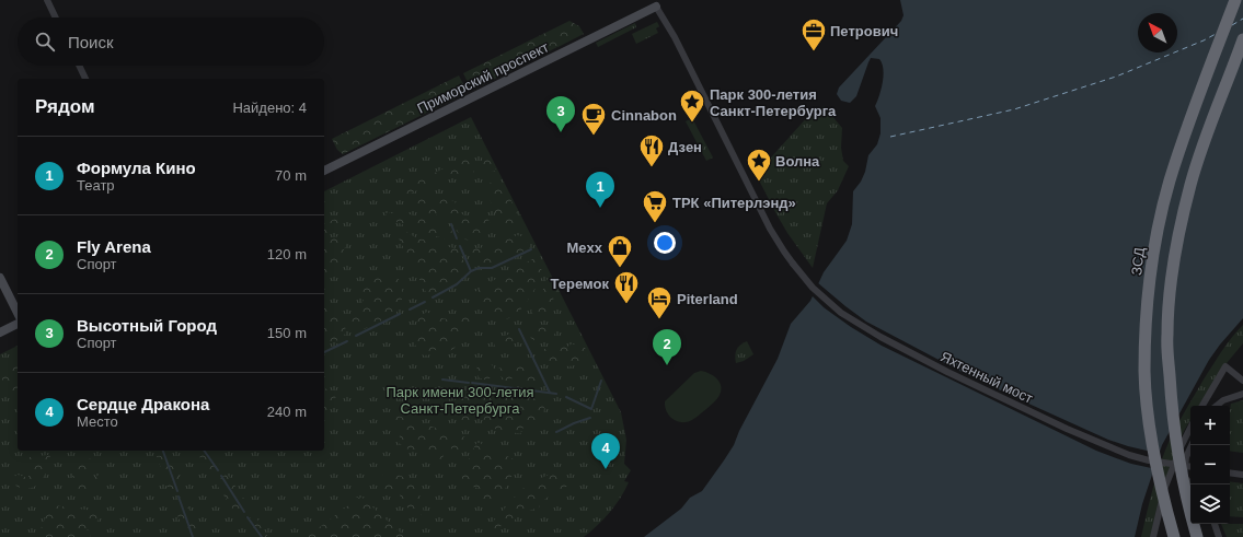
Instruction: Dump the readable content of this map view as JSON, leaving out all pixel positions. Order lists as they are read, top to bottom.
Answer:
{
  "streets": {
    "highway": ["ЗСД"],
    "street": ["Приморский проспект", "Яхтенный мост"]
  },
  "crossings": [
    ["Приморский проспект", "Яхтенный мост"]
  ],
  "parks": ["Парк имени 300-летия Санкт-Петербурга"],
  "places": {
    "office": ["Петрович"],
    "place": ["Парк 300-летия Санкт-Петербурга", "Волна"],
    "cafe": ["Cinnabon"],
    "restaurant": ["Дзен", "Теремок"],
    "supermarket": ["ТРК «Питерлэнд»"],
    "shop": ["Mexx"],
    "hotel": ["Piterland"]
  },
  "north": "top left",
  "page": {
    "search": "Поиск",
    "heading": ["Рядом", "Найдено: 4"],
    "pins": [
      "3",
      "1",
      "2",
      "4"
    ],
    "list": [
      {
        "mark": "1",
        "name": "Формула Кино",
        "note": "Театр",
        "value": "70 m"
      },
      {
        "mark": "2",
        "name": "Fly Arena",
        "note": "Спорт",
        "value": "120 m"
      },
      {
        "mark": "3",
        "name": "Высотный Город",
        "note": "Спорт",
        "value": "150 m"
      },
      {
        "mark": "4",
        "name": "Сердце Дракона",
        "note": "Место",
        "value": "240 m"
      }
    ],
    "map_buttons": ["+", "−"]
  }
}
